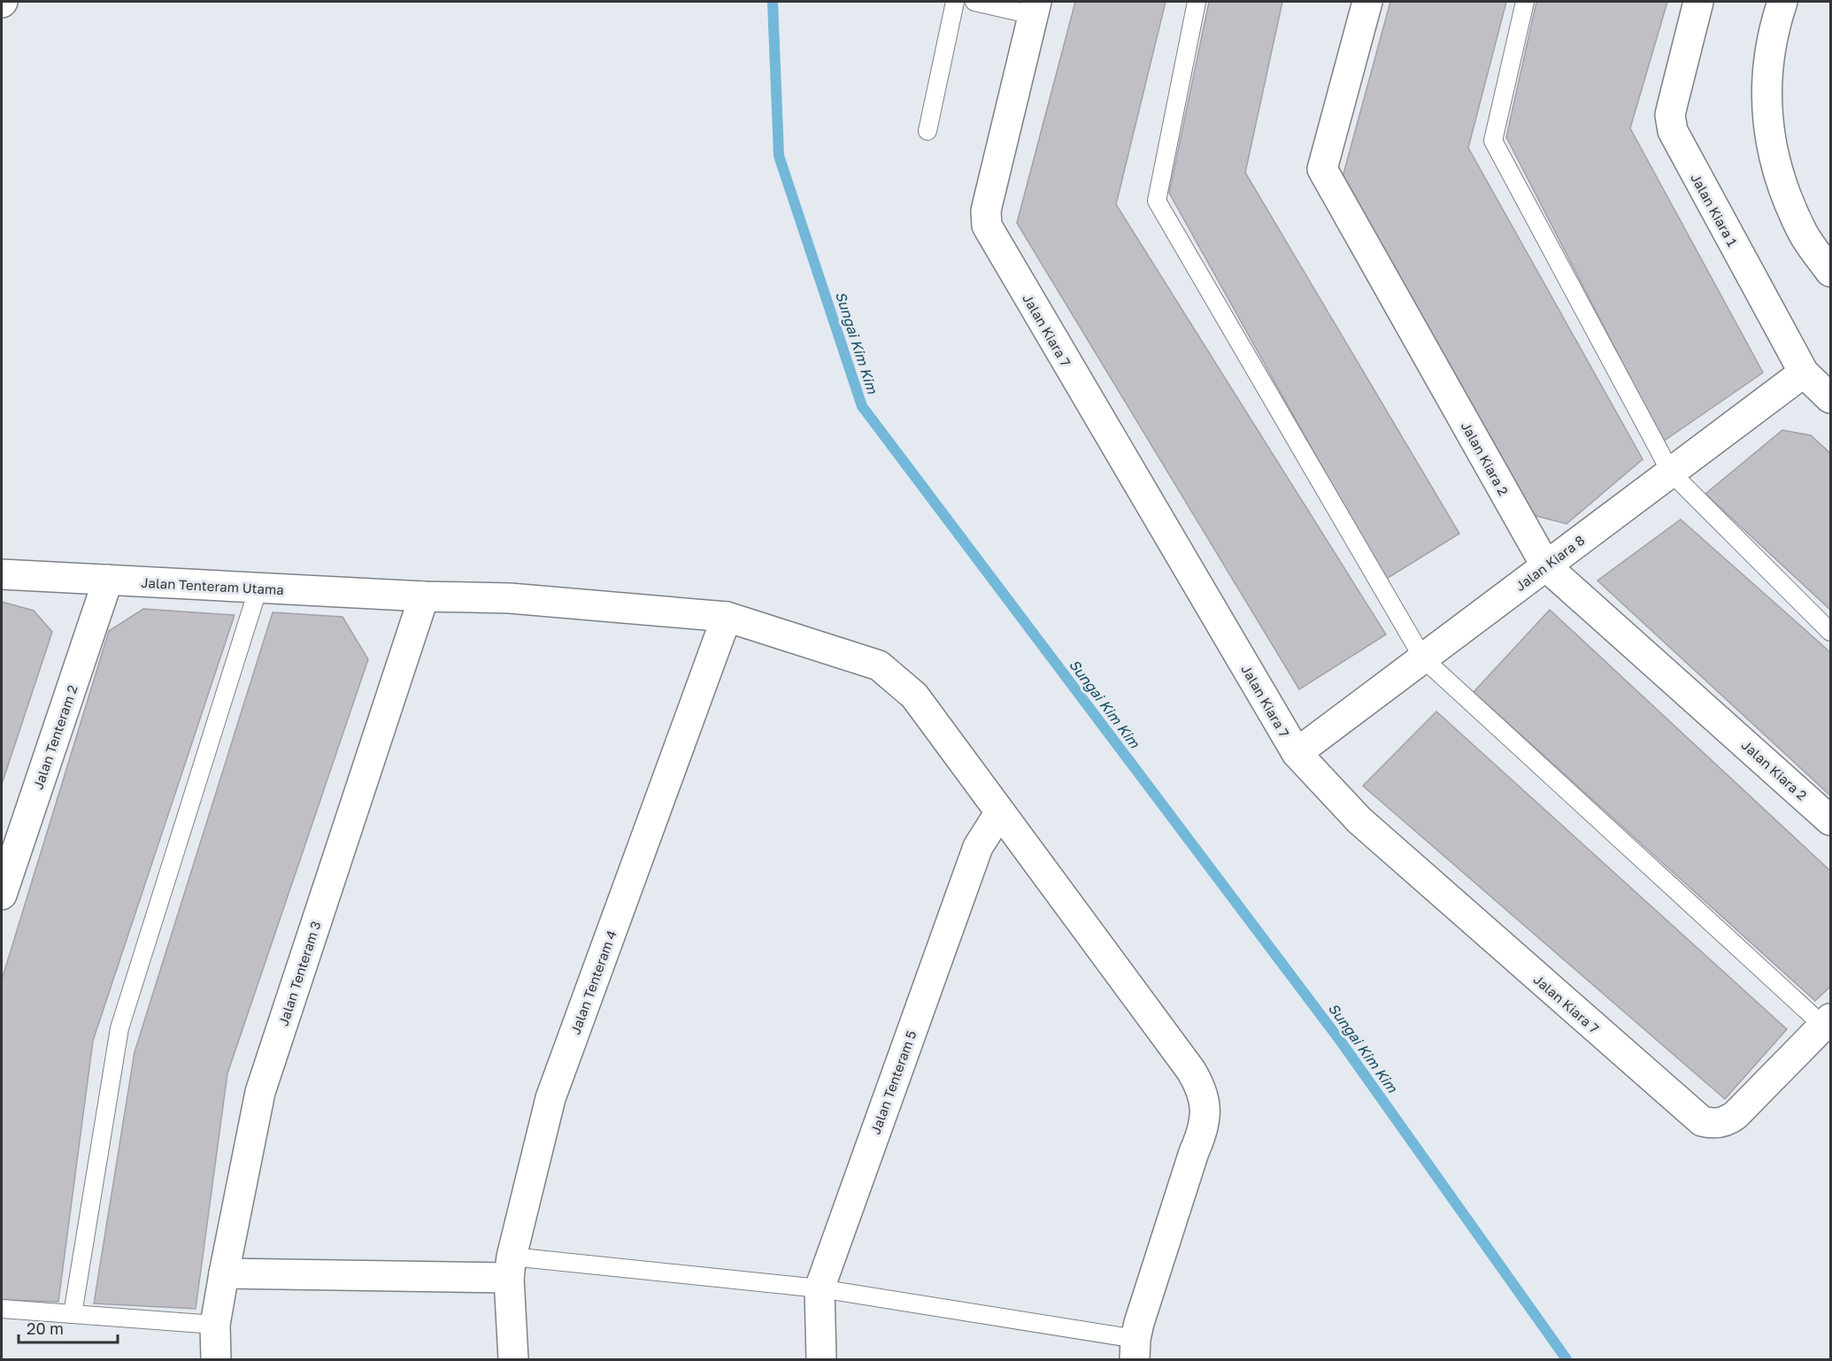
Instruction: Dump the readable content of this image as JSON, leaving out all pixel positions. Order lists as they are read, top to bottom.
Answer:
{
  "streets": {
    "street": [
      "Jalan Kiara 1",
      "Jalan Kiara 7",
      "Jalan Kiara 2",
      "Jalan Kiara 8",
      "Jalan Tenteram Utama",
      "Jalan Tenteram 2",
      "Jalan Tenteram 3",
      "Jalan Tenteram 4",
      "Jalan Tenteram 5"
    ]
  },
  "crossings": [
    ["Jalan Kiara 1", "Jalan Kiara 8"],
    ["Jalan Kiara 7", "Jalan Kiara 8"],
    ["Jalan Kiara 2", "Jalan Kiara 8"],
    ["Jalan Tenteram Utama", "Jalan Tenteram 2"],
    ["Jalan Tenteram Utama", "Jalan Tenteram 3"],
    ["Jalan Tenteram Utama", "Jalan Tenteram 4"],
    ["Jalan Tenteram Utama", "Jalan Tenteram 5"]
  ],
  "water": ["Sungai Kim Kim"],
  "scale_bar": "20 m"
}
